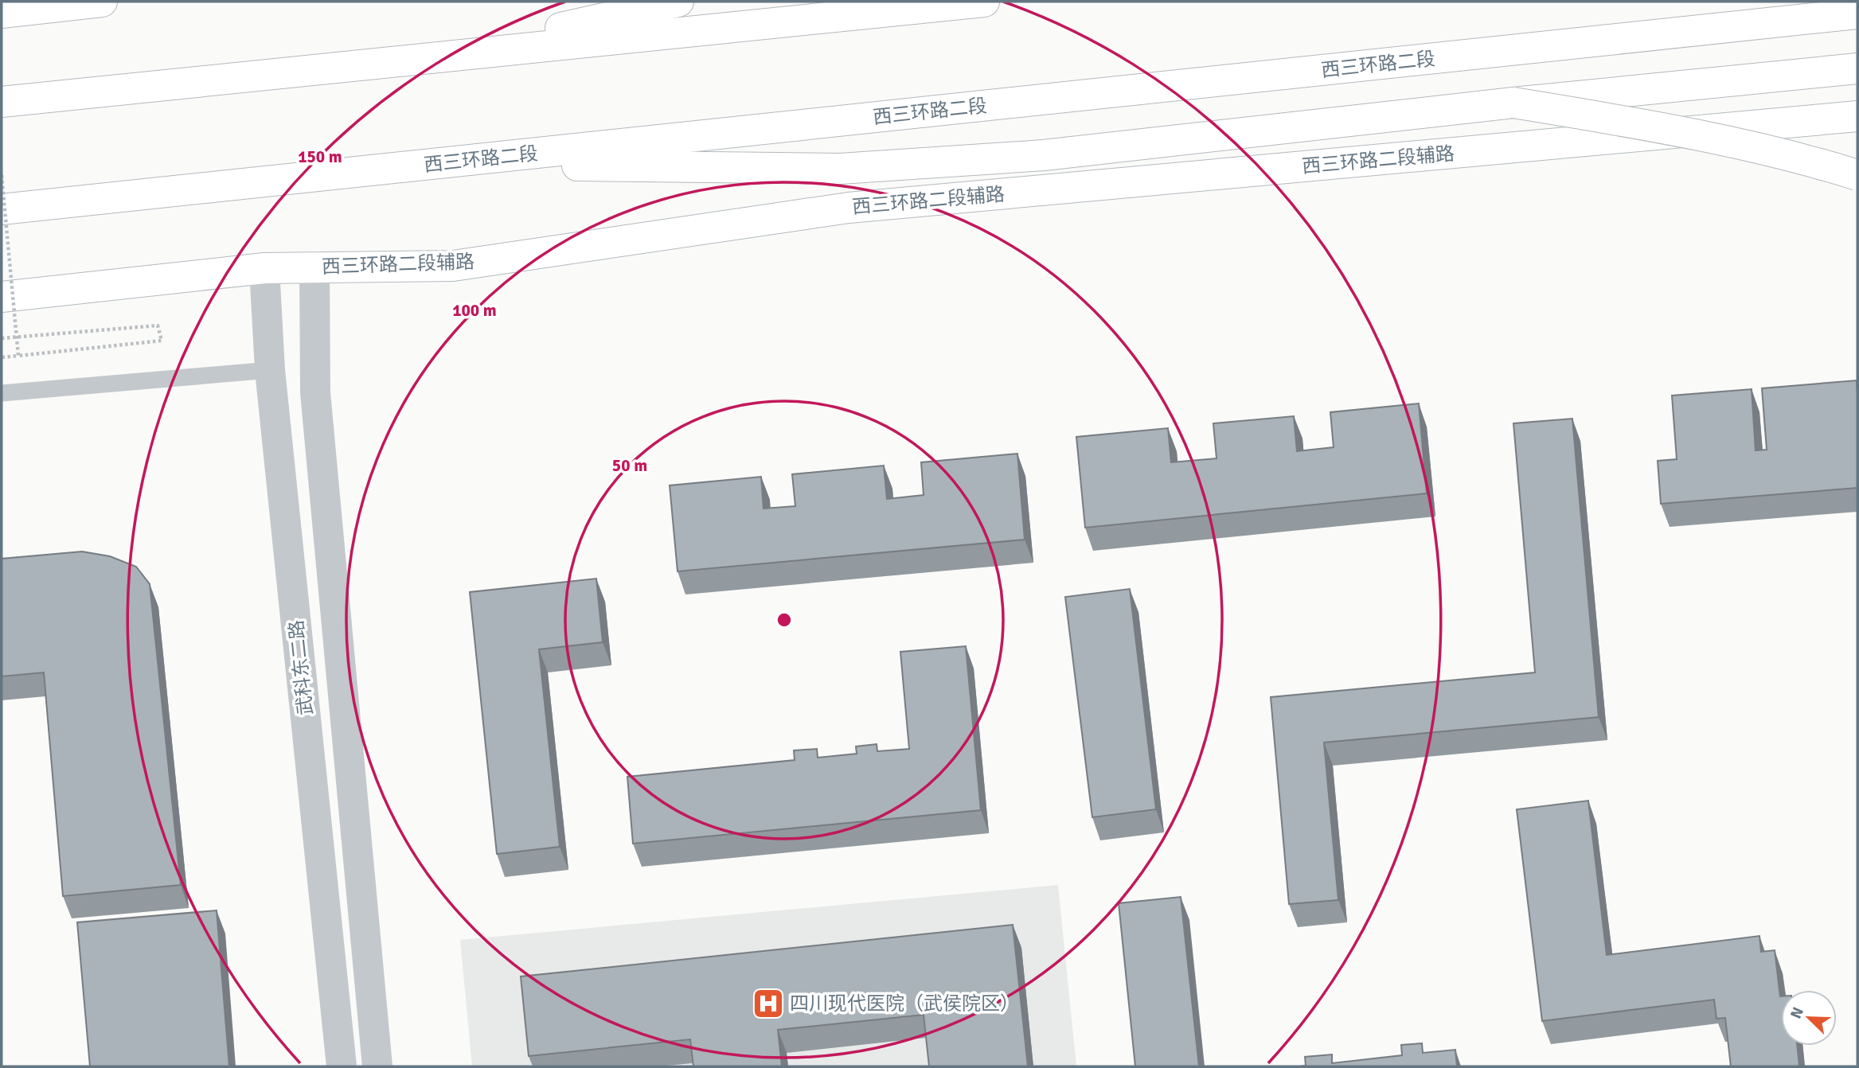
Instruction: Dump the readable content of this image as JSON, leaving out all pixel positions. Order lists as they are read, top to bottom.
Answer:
{
  "streets": {
    "main road": ["西三环路二段", "西三环路二段辅路"],
    "street": ["武科东二路"]
  },
  "crossings": [
    ["西三环路二段辅路", "武科东二路"]
  ],
  "places": {
    "hospital": ["四川现代医院（武侯院区）"]
  },
  "north": "top left",
  "rings": ["150 m", "100 m", "50 m"]
}
